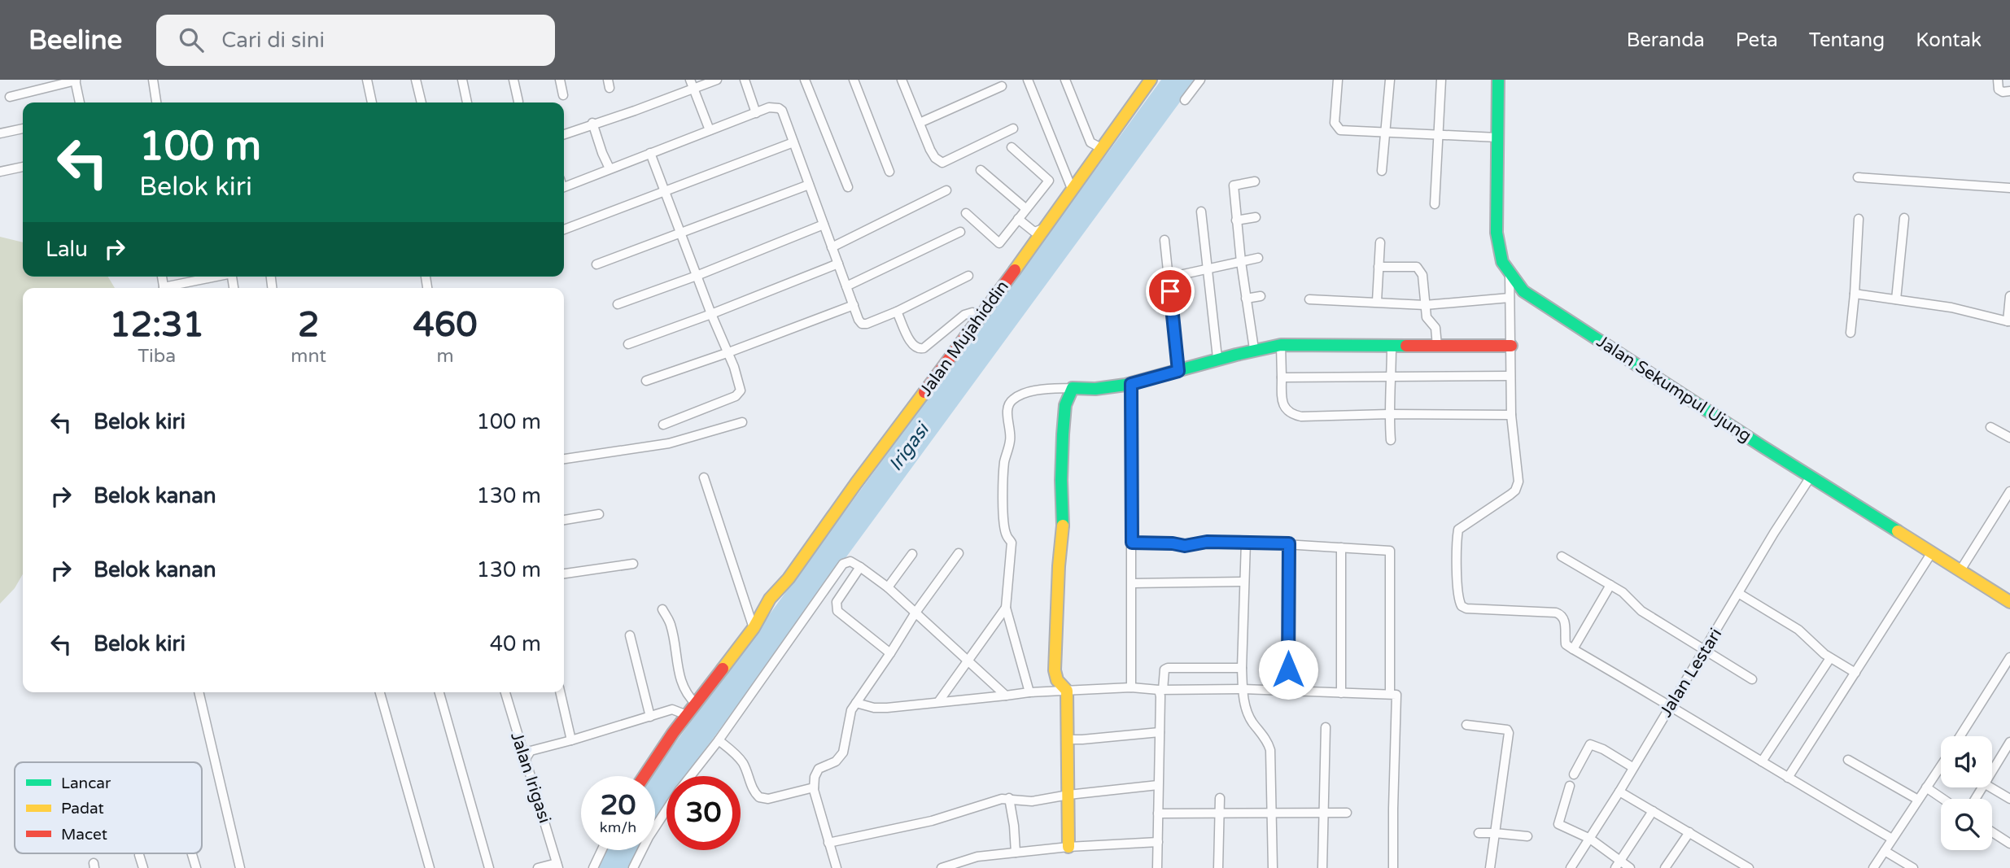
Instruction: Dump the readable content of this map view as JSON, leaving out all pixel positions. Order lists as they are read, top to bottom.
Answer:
{
  "streets": {
    "street": [
      "Jalan Mujahiddin",
      "Jalan Sekumpul Ujung",
      "Jalan Lestari",
      "Jalan Irigasi"
    ]
  },
  "crossings": [
    ["Jalan Sekumpul Ujung", "Jalan Lestari"]
  ],
  "water": ["Irigasi"],
  "legend": ["Lancar", "Padat", "Macet"],
  "page": {
    "header": "Beeline",
    "search": "Cari di sini",
    "nav": [
      "Beranda",
      "Peta",
      "Tentang",
      "Kontak"
    ],
    "turn": ["100 m", "Belok kiri"],
    "then": "Lalu",
    "eta": [
      "12:31",
      "Tiba",
      "2",
      "mnt",
      "460",
      "m"
    ],
    "list": [
      {
        "name": "Belok kiri",
        "value": "100 m"
      },
      {
        "name": "Belok kanan",
        "value": "130 m"
      },
      {
        "name": "Belok kanan",
        "value": "130 m"
      },
      {
        "name": "Belok kiri",
        "value": "40 m"
      }
    ],
    "speed": "20 km/h",
    "limit": "30"
  }
}
